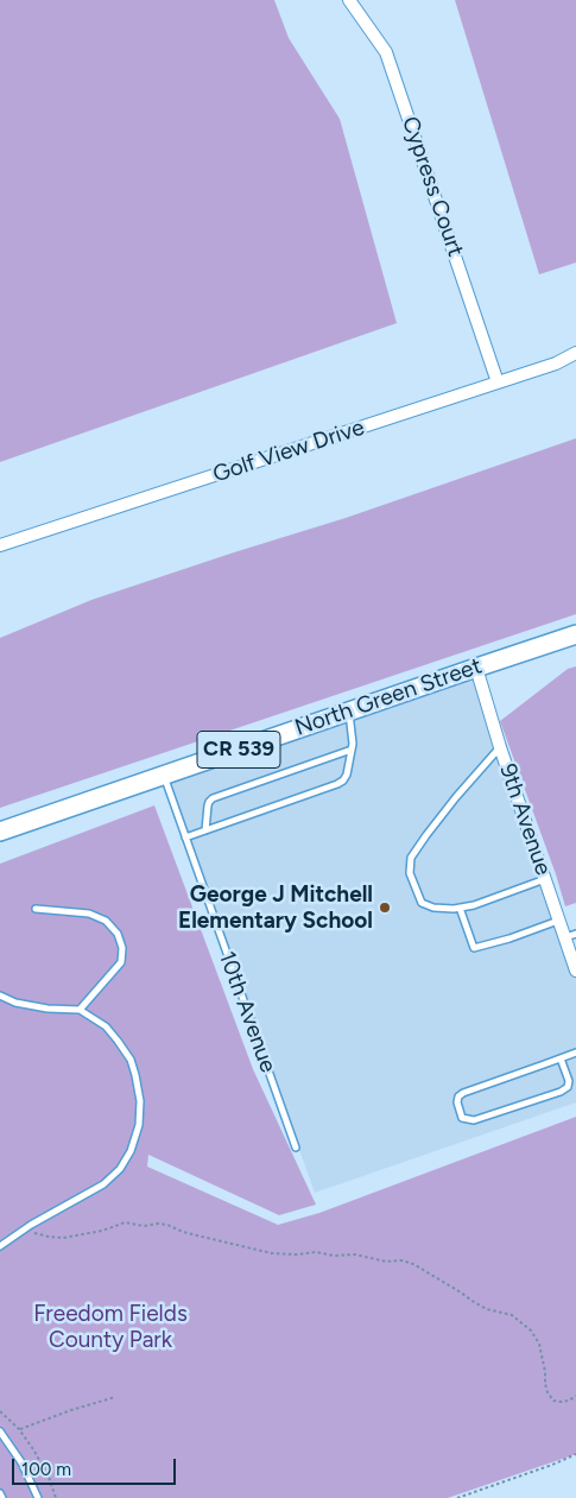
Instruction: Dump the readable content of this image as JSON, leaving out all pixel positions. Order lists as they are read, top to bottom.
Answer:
{
  "streets": {
    "main road": ["North Green Street", "CR 539"],
    "street": ["Cypress Court", "Golf View Drive", "9th Avenue"],
    "lane": ["10th Avenue"]
  },
  "crossings": [
    ["Cypress Court", "Golf View Drive"],
    ["North Green Street", "9th Avenue"],
    ["North Green Street", "10th Avenue"]
  ],
  "parks": ["Freedom Fields County Park"],
  "places": ["George J Mitchell Elementary School"],
  "scale_bar": "100 m"
}
